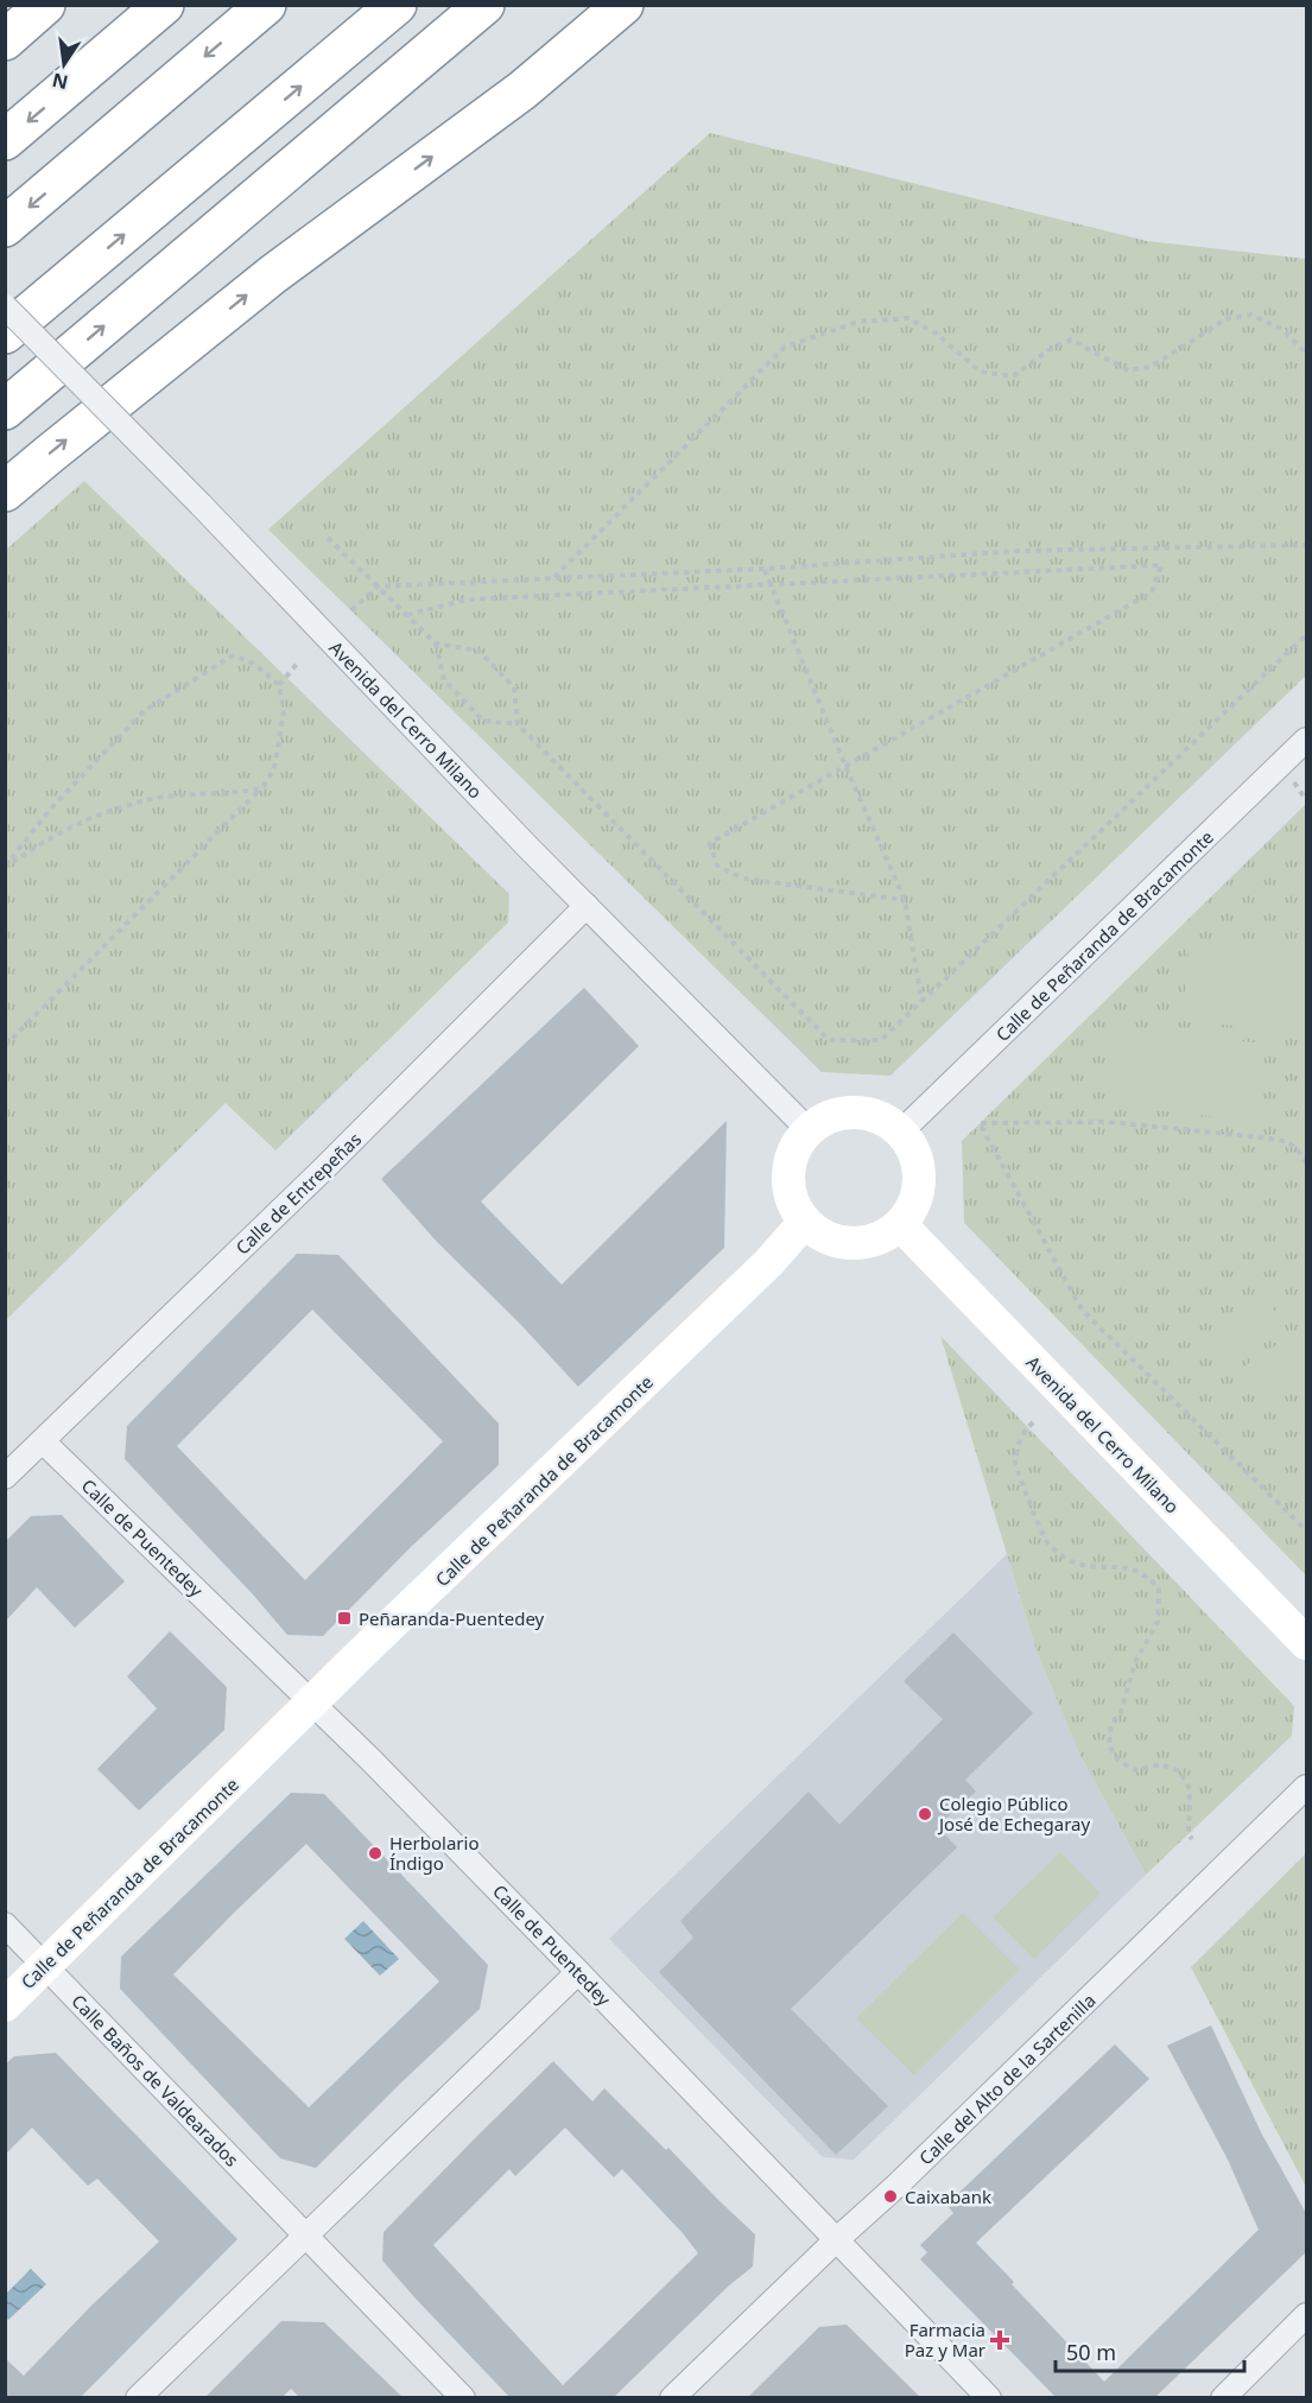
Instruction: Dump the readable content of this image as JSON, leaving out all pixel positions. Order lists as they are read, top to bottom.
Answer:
{
  "streets": {
    "main road": ["Avenida del Cerro Milano", "Calle de Peñaranda de Bracamonte"],
    "street": [
      "Calle de Entrepeñas",
      "Calle de Puentedey",
      "Calle del Alto de la Sartenilla",
      "Calle Baños de Valdearados"
    ]
  },
  "crossings": [
    ["Avenida del Cerro Milano", "Calle de Peñaranda de Bracamonte"],
    ["Avenida del Cerro Milano", "Calle de Entrepeñas"],
    ["Calle de Peñaranda de Bracamonte", "Calle de Puentedey"],
    ["Calle de Peñaranda de Bracamonte", "Calle Baños de Valdearados"],
    ["Calle de Entrepeñas", "Calle de Puentedey"],
    ["Calle de Puentedey", "Calle del Alto de la Sartenilla"]
  ],
  "places": {
    "transit": ["Peñaranda-Puentedey"],
    "other": ["Colegio Público José de Echegaray", "Herbolario Índigo", "Caixabank"],
    "health": ["Farmacia Paz y Mar"]
  },
  "scale_bar": "50 m",
  "north": "bottom"
}
